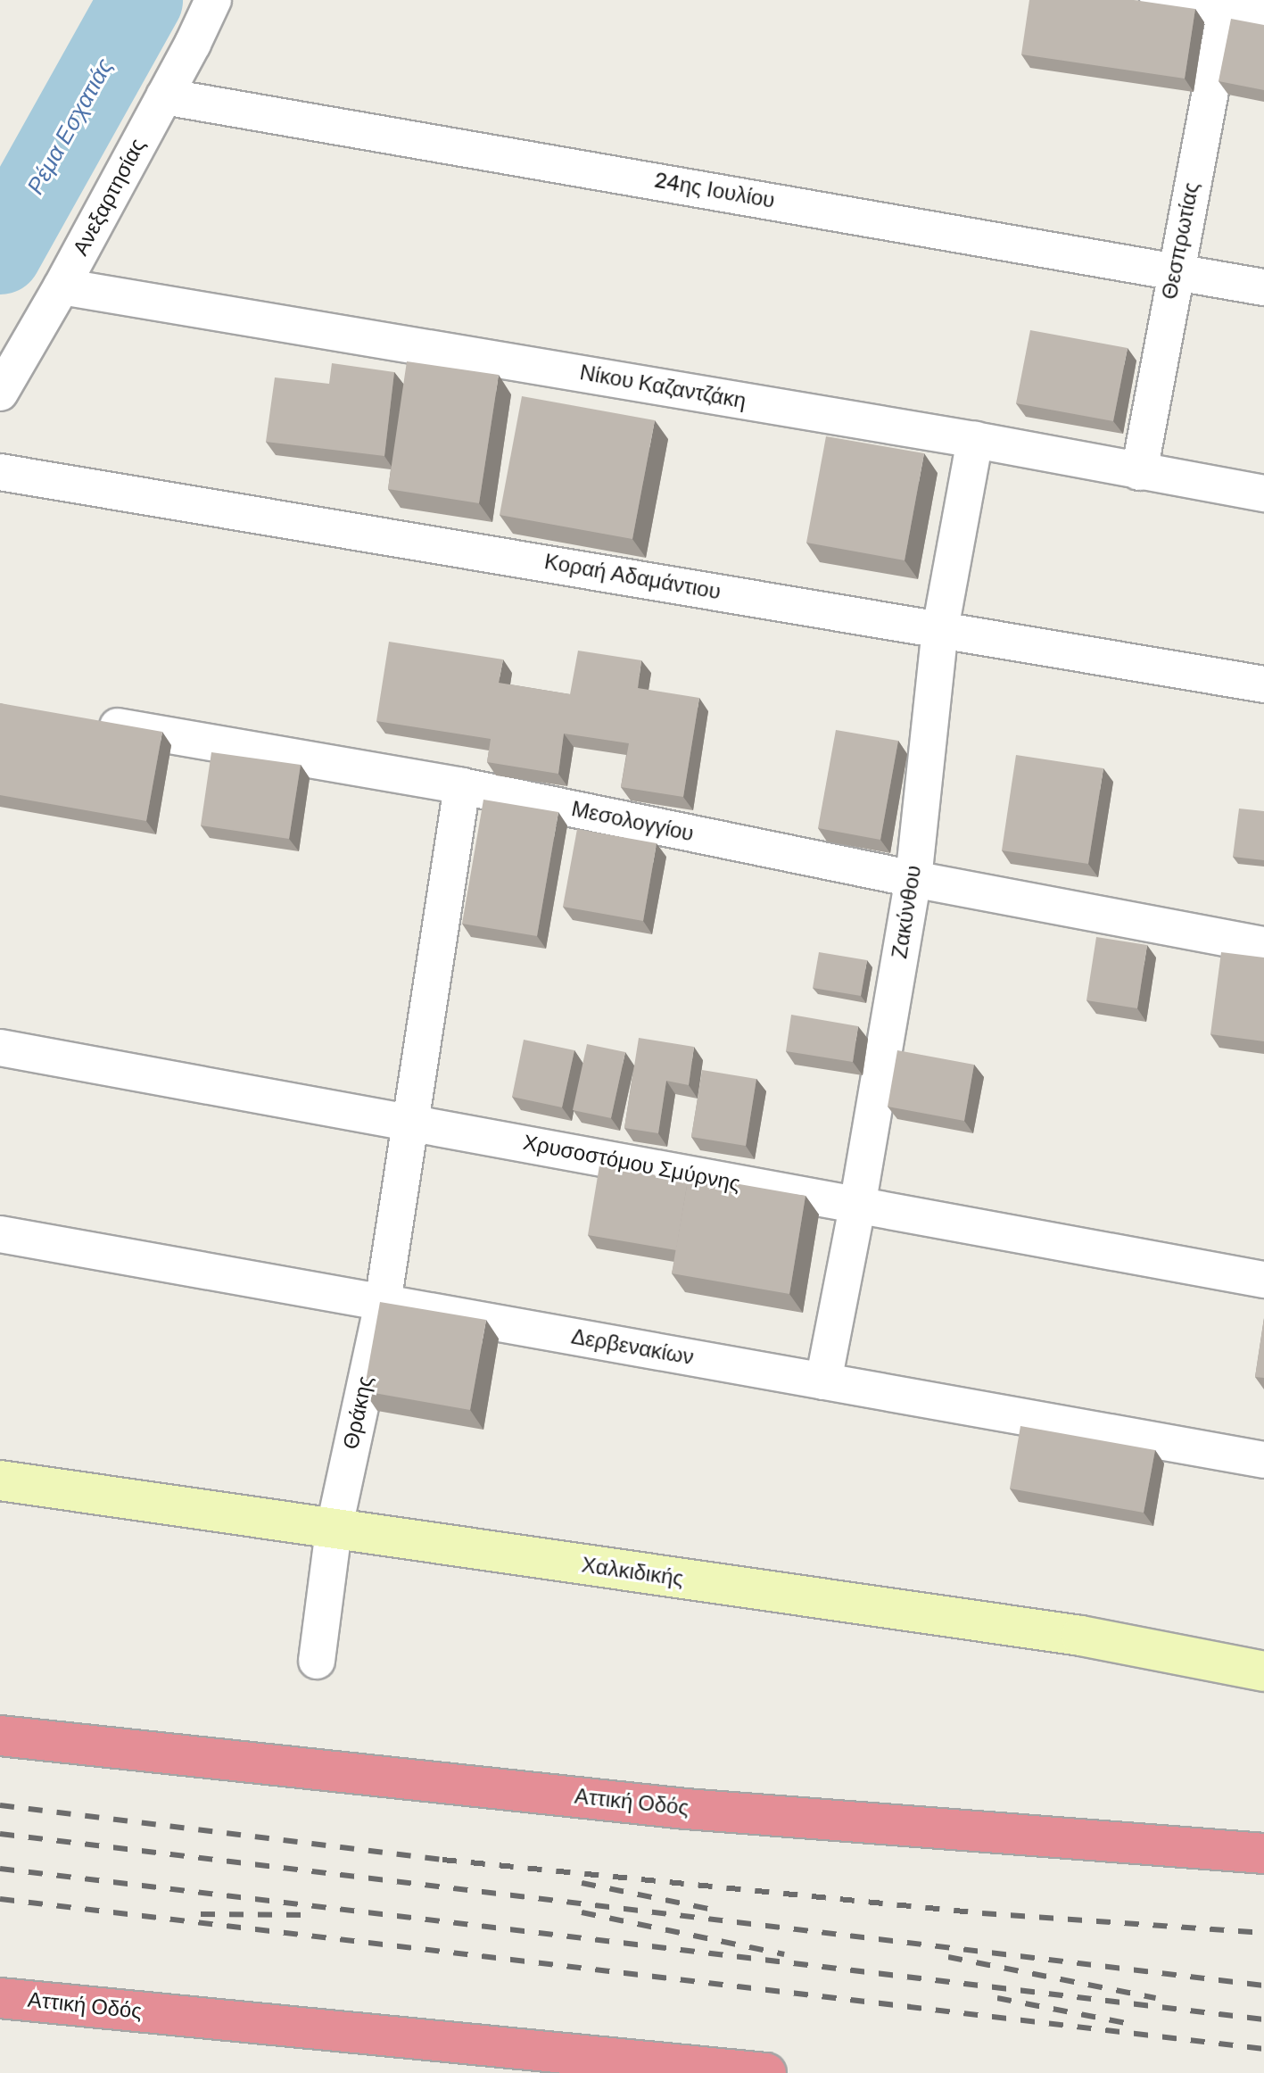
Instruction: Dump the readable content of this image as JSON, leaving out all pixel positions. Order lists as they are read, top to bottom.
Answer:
{
  "streets": {
    "highway": ["Αττική Οδός"],
    "street": [
      "24ης Ιουλίου",
      "Ανεξαρτησίας",
      "Θεσπρωτίας",
      "Νίκου Καζαντζάκη",
      "Κοραή Αδαμάντιου",
      "Μεσολογγίου",
      "Ζακύνθου",
      "Χρυσοστόμου Σμύρνης",
      "Δερβενακίων",
      "Θράκης",
      "Χαλκιδικής"
    ]
  },
  "crossings": [
    ["24ης Ιουλίου", "Ανεξαρτησίας"],
    ["24ης Ιουλίου", "Θεσπρωτίας"],
    ["Ανεξαρτησίας", "Νίκου Καζαντζάκη"],
    ["Θεσπρωτίας", "Νίκου Καζαντζάκη"],
    ["Νίκου Καζαντζάκη", "Ζακύνθου"],
    ["Κοραή Αδαμάντιου", "Ζακύνθου"],
    ["Μεσολογγίου", "Ζακύνθου"],
    ["Μεσολογγίου", "Θράκης"],
    ["Ζακύνθου", "Χρυσοστόμου Σμύρνης"],
    ["Ζακύνθου", "Δερβενακίων"],
    ["Χρυσοστόμου Σμύρνης", "Θράκης"],
    ["Δερβενακίων", "Θράκης"],
    ["Θράκης", "Χαλκιδικής"]
  ],
  "water": ["Ρέμα Εσχατιάς"]
}
